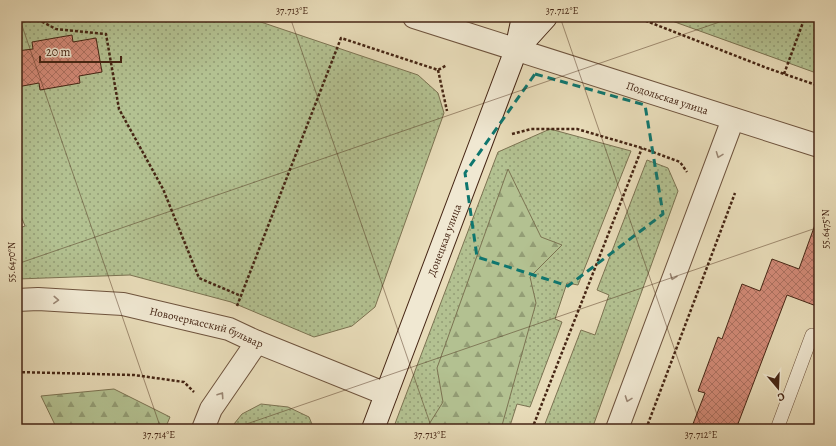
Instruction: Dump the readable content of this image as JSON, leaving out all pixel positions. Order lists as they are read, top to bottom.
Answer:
{
  "streets": {
    "street": ["Подольская улица", "Донецкая улица", "Новочеркасский бульвар"]
  },
  "crossings": [
    ["Подольская улица", "Донецкая улица"],
    ["Донецкая улица", "Новочеркасский бульвар"]
  ],
  "one_way": ["Новочеркасский бульвар"],
  "scale_bar": "20 m",
  "north": "bottom",
  "coordinates": [
    "37.713°E",
    "37.712°E",
    "55.6475°N",
    "55.6470°N",
    "37.714°E"
  ]
}
